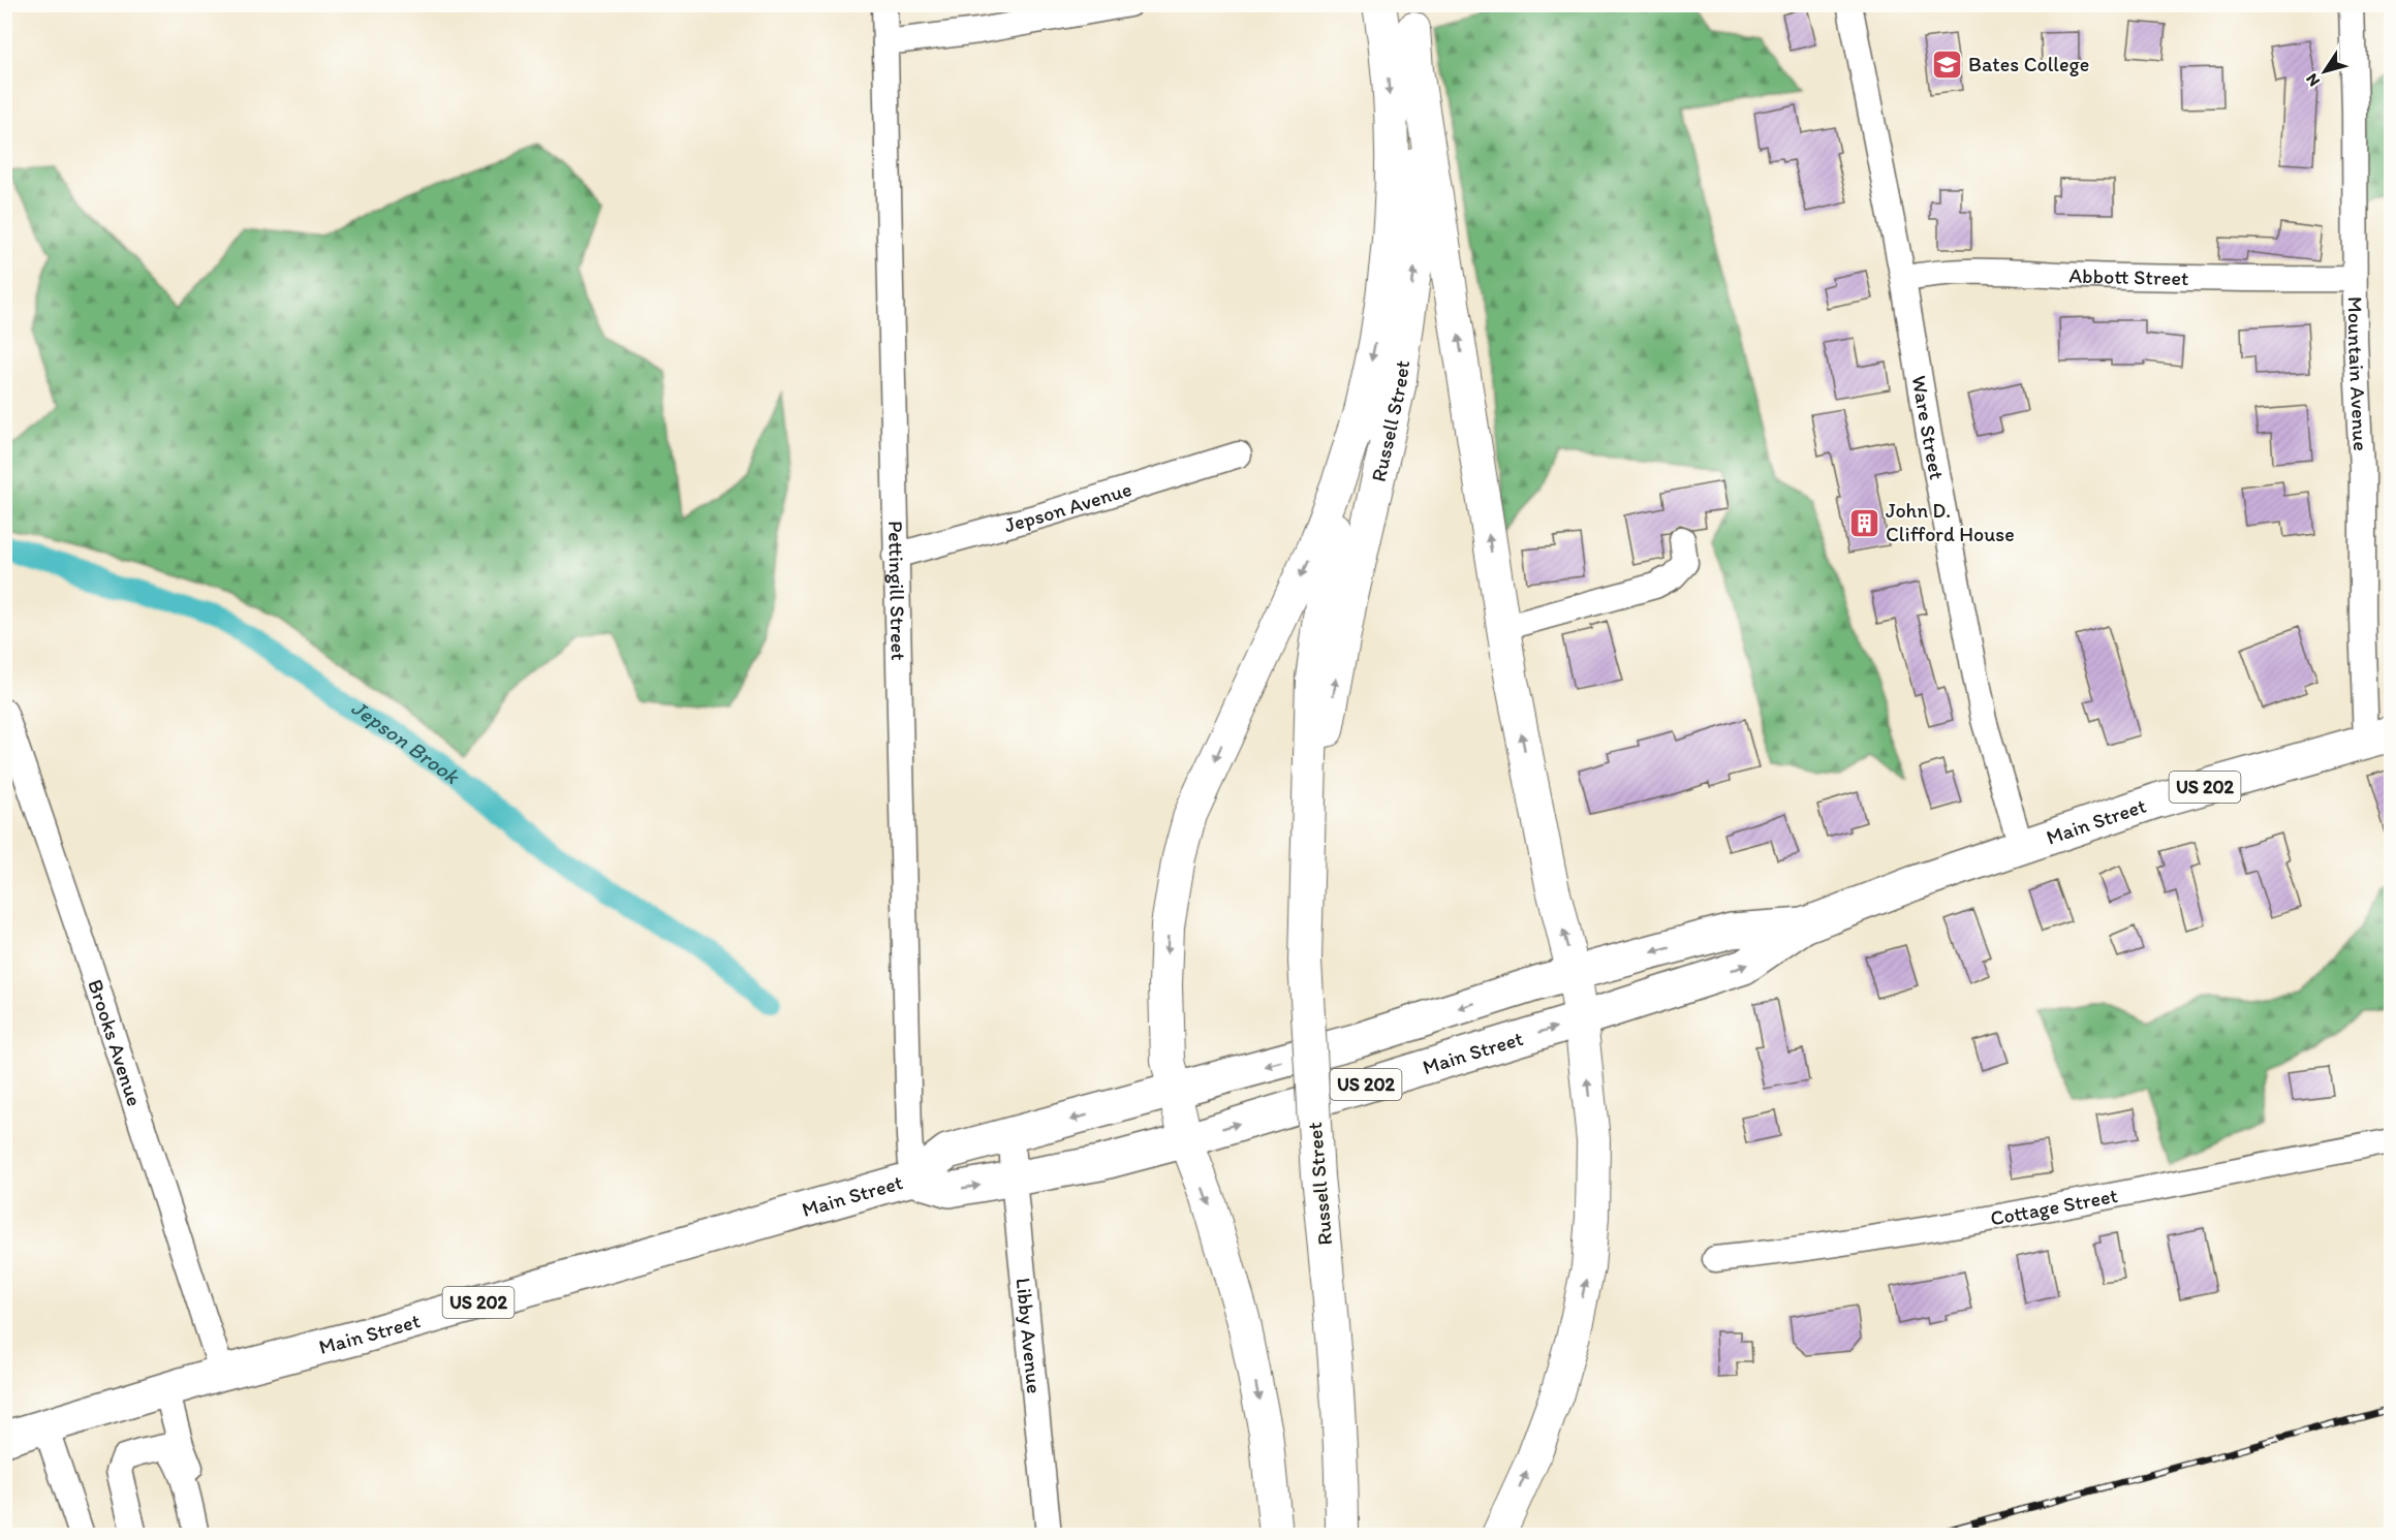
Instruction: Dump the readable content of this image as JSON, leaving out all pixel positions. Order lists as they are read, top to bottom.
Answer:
{
  "streets": {
    "highway": ["US 202", "Main Street"],
    "main road": ["Russell Street"],
    "street": [
      "Abbott Street",
      "Mountain Avenue",
      "Ware Street",
      "Jepson Avenue",
      "Pettingill Street",
      "Brooks Avenue",
      "Cottage Street",
      "Libby Avenue"
    ]
  },
  "crossings": [
    ["Abbott Street", "Mountain Avenue"],
    ["Abbott Street", "Ware Street"],
    ["Mountain Avenue", "Main Street"],
    ["Ware Street", "Main Street"],
    ["Jepson Avenue", "Pettingill Street"],
    ["Pettingill Street", "Main Street"],
    ["Main Street", "Brooks Avenue"],
    ["Main Street", "Libby Avenue"]
  ],
  "water": ["Jepson Brook"],
  "places": {
    "school or university": ["Bates College"],
    "building": ["John D. Clifford House"]
  },
  "north": "bottom left"
}
